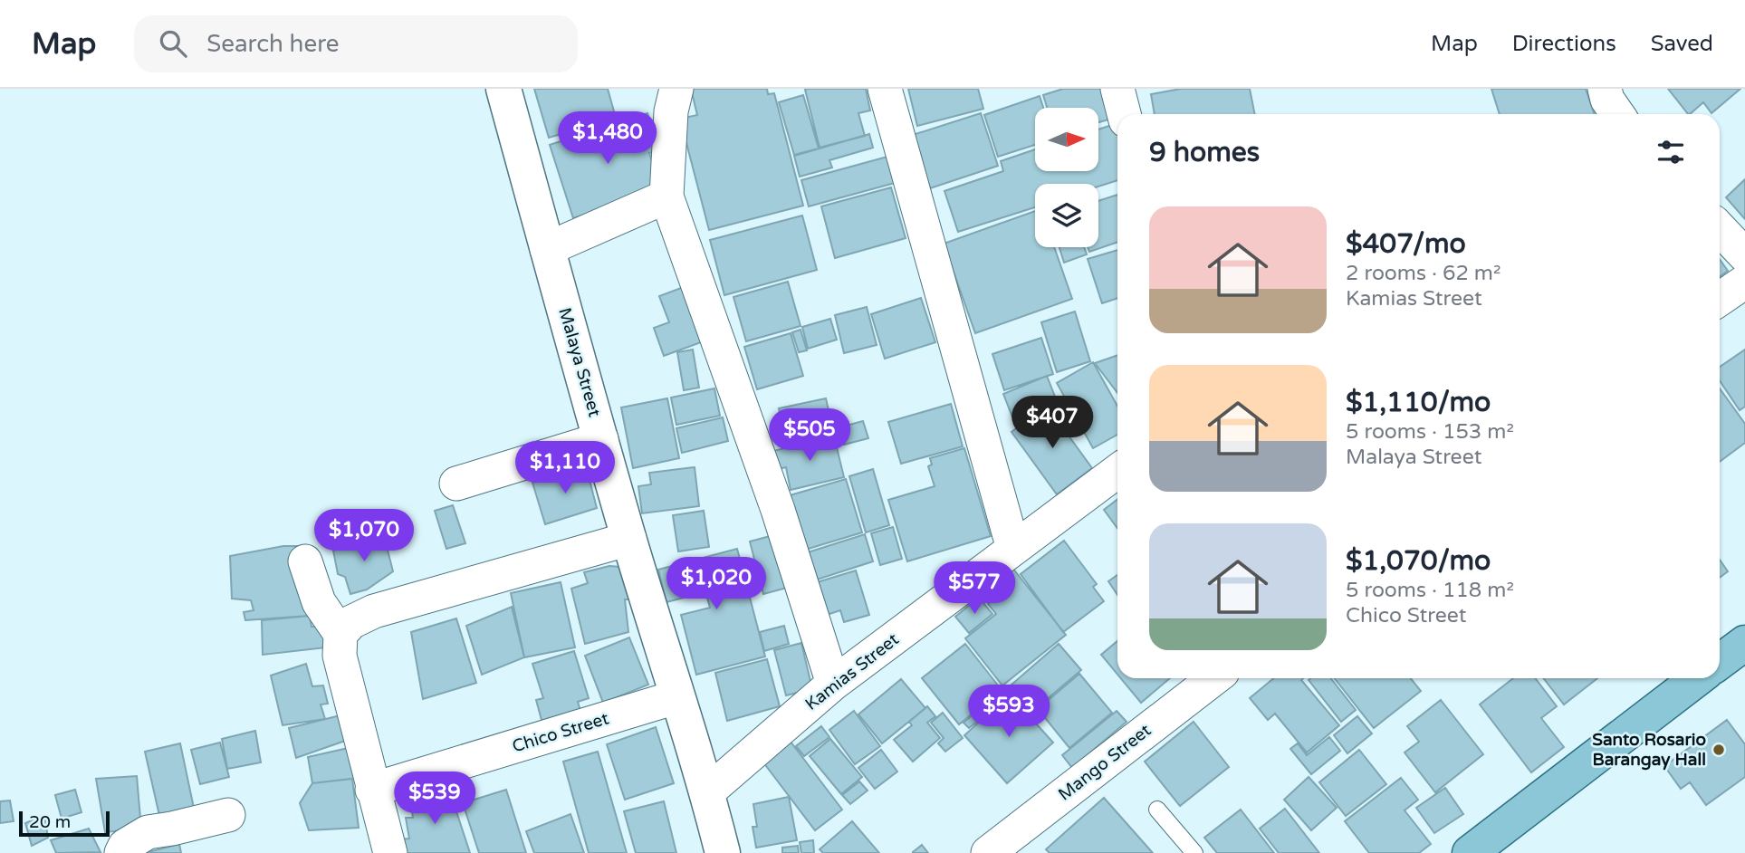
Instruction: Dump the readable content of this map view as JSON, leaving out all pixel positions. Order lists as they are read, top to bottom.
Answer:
{
  "streets": {
    "street": [
      "Malaya Street",
      "Kamias Street",
      "Chico Street",
      "Mango Street"
    ]
  },
  "crossings": [
    ["Malaya Street", "Kamias Street"],
    ["Malaya Street", "Chico Street"]
  ],
  "places": ["Santo Rosario Barangay Hall"],
  "scale_bar": "20 m",
  "north": "right",
  "page": {
    "header": "Map",
    "search": "Search here",
    "nav": ["Map", "Directions", "Saved"],
    "price": [
      "$1,480",
      "$407",
      "$505",
      "$1,110",
      "$1,070",
      "$1,020",
      "$577",
      "$593",
      "$539"
    ],
    "heading": "9 homes",
    "list": [
      {
        "name": "$407/mo",
        "note": "2 rooms · 62 m² · Kamias Street"
      },
      {
        "name": "$1,110/mo",
        "note": "5 rooms · 153 m² · Malaya Street"
      },
      {
        "name": "$1,070/mo",
        "note": "5 rooms · 118 m² · Chico Street"
      }
    ],
    "scale": "20 m"
  }
}
